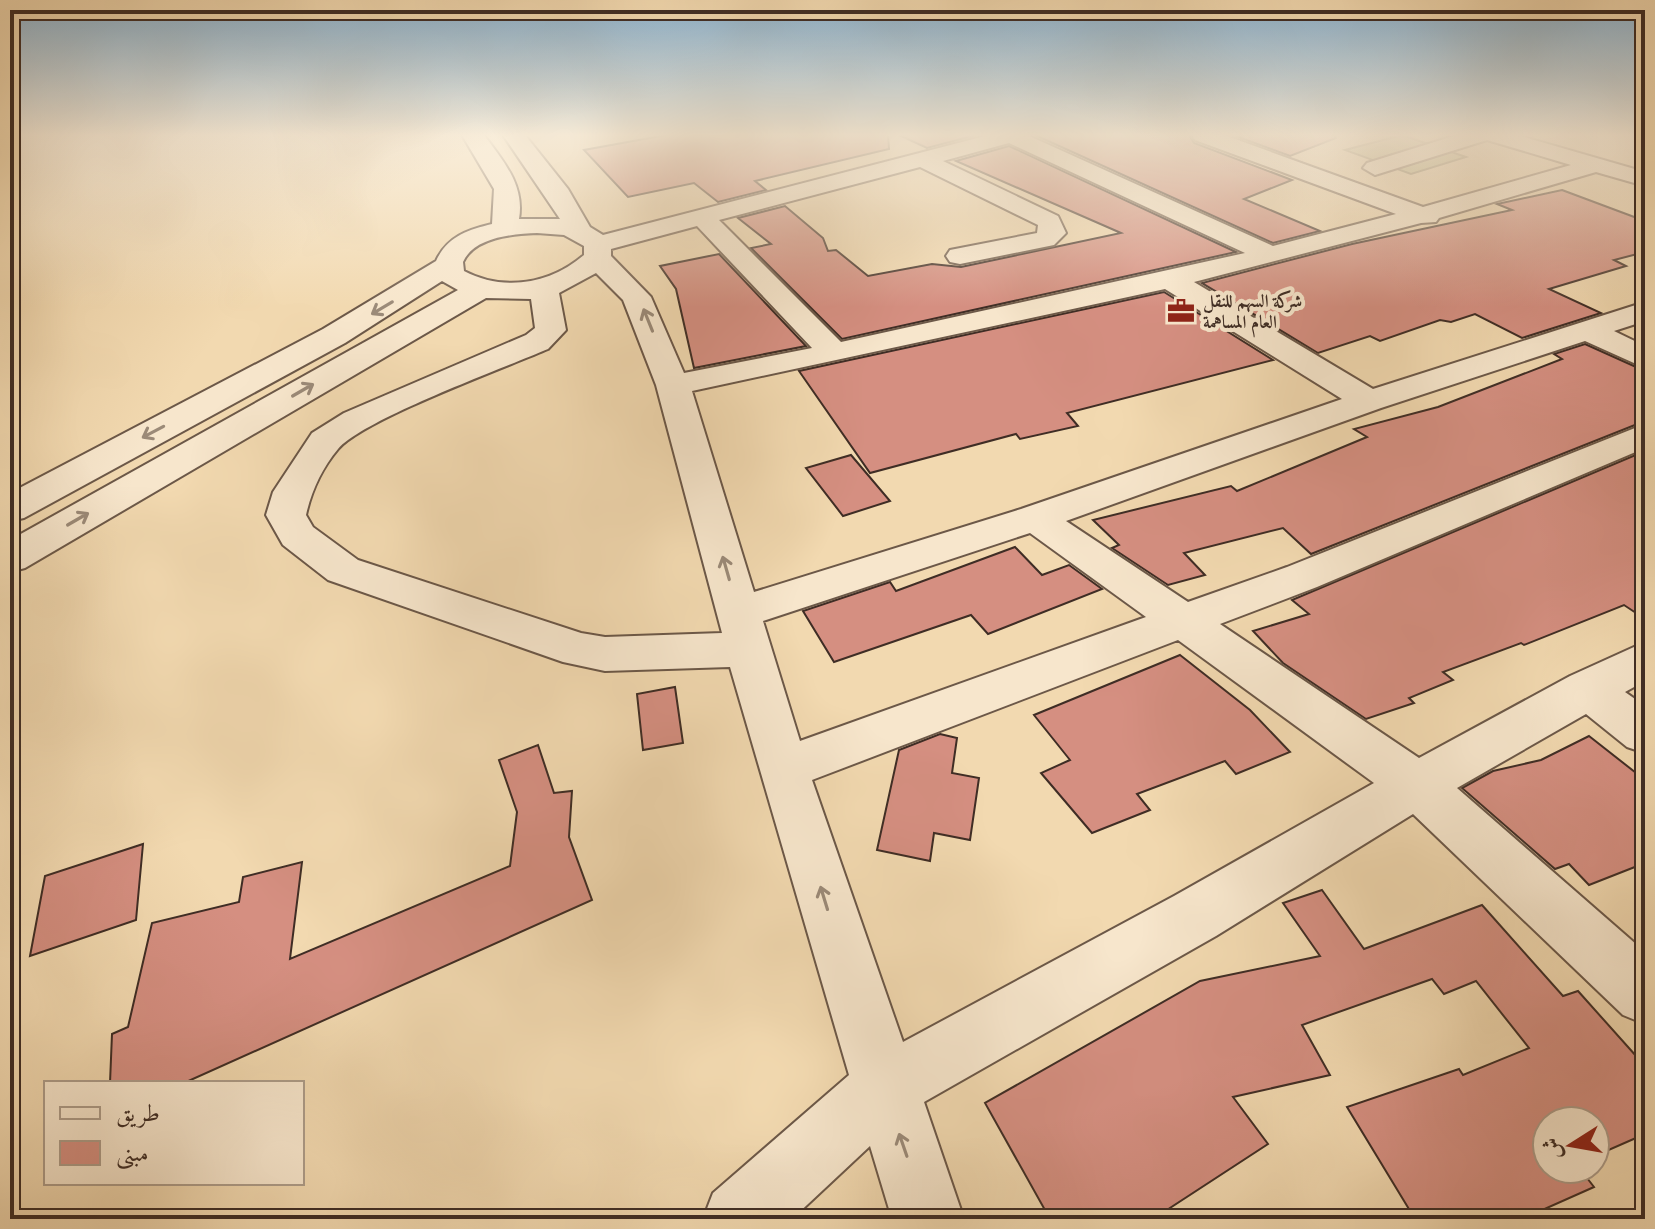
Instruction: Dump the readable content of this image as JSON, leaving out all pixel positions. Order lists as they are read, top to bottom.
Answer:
{
  "places": {
    "office": ["شركة السهم للنقل العام المساهمة"]
  },
  "legend": ["طريق", "مبنى"],
  "north": "left"
}
